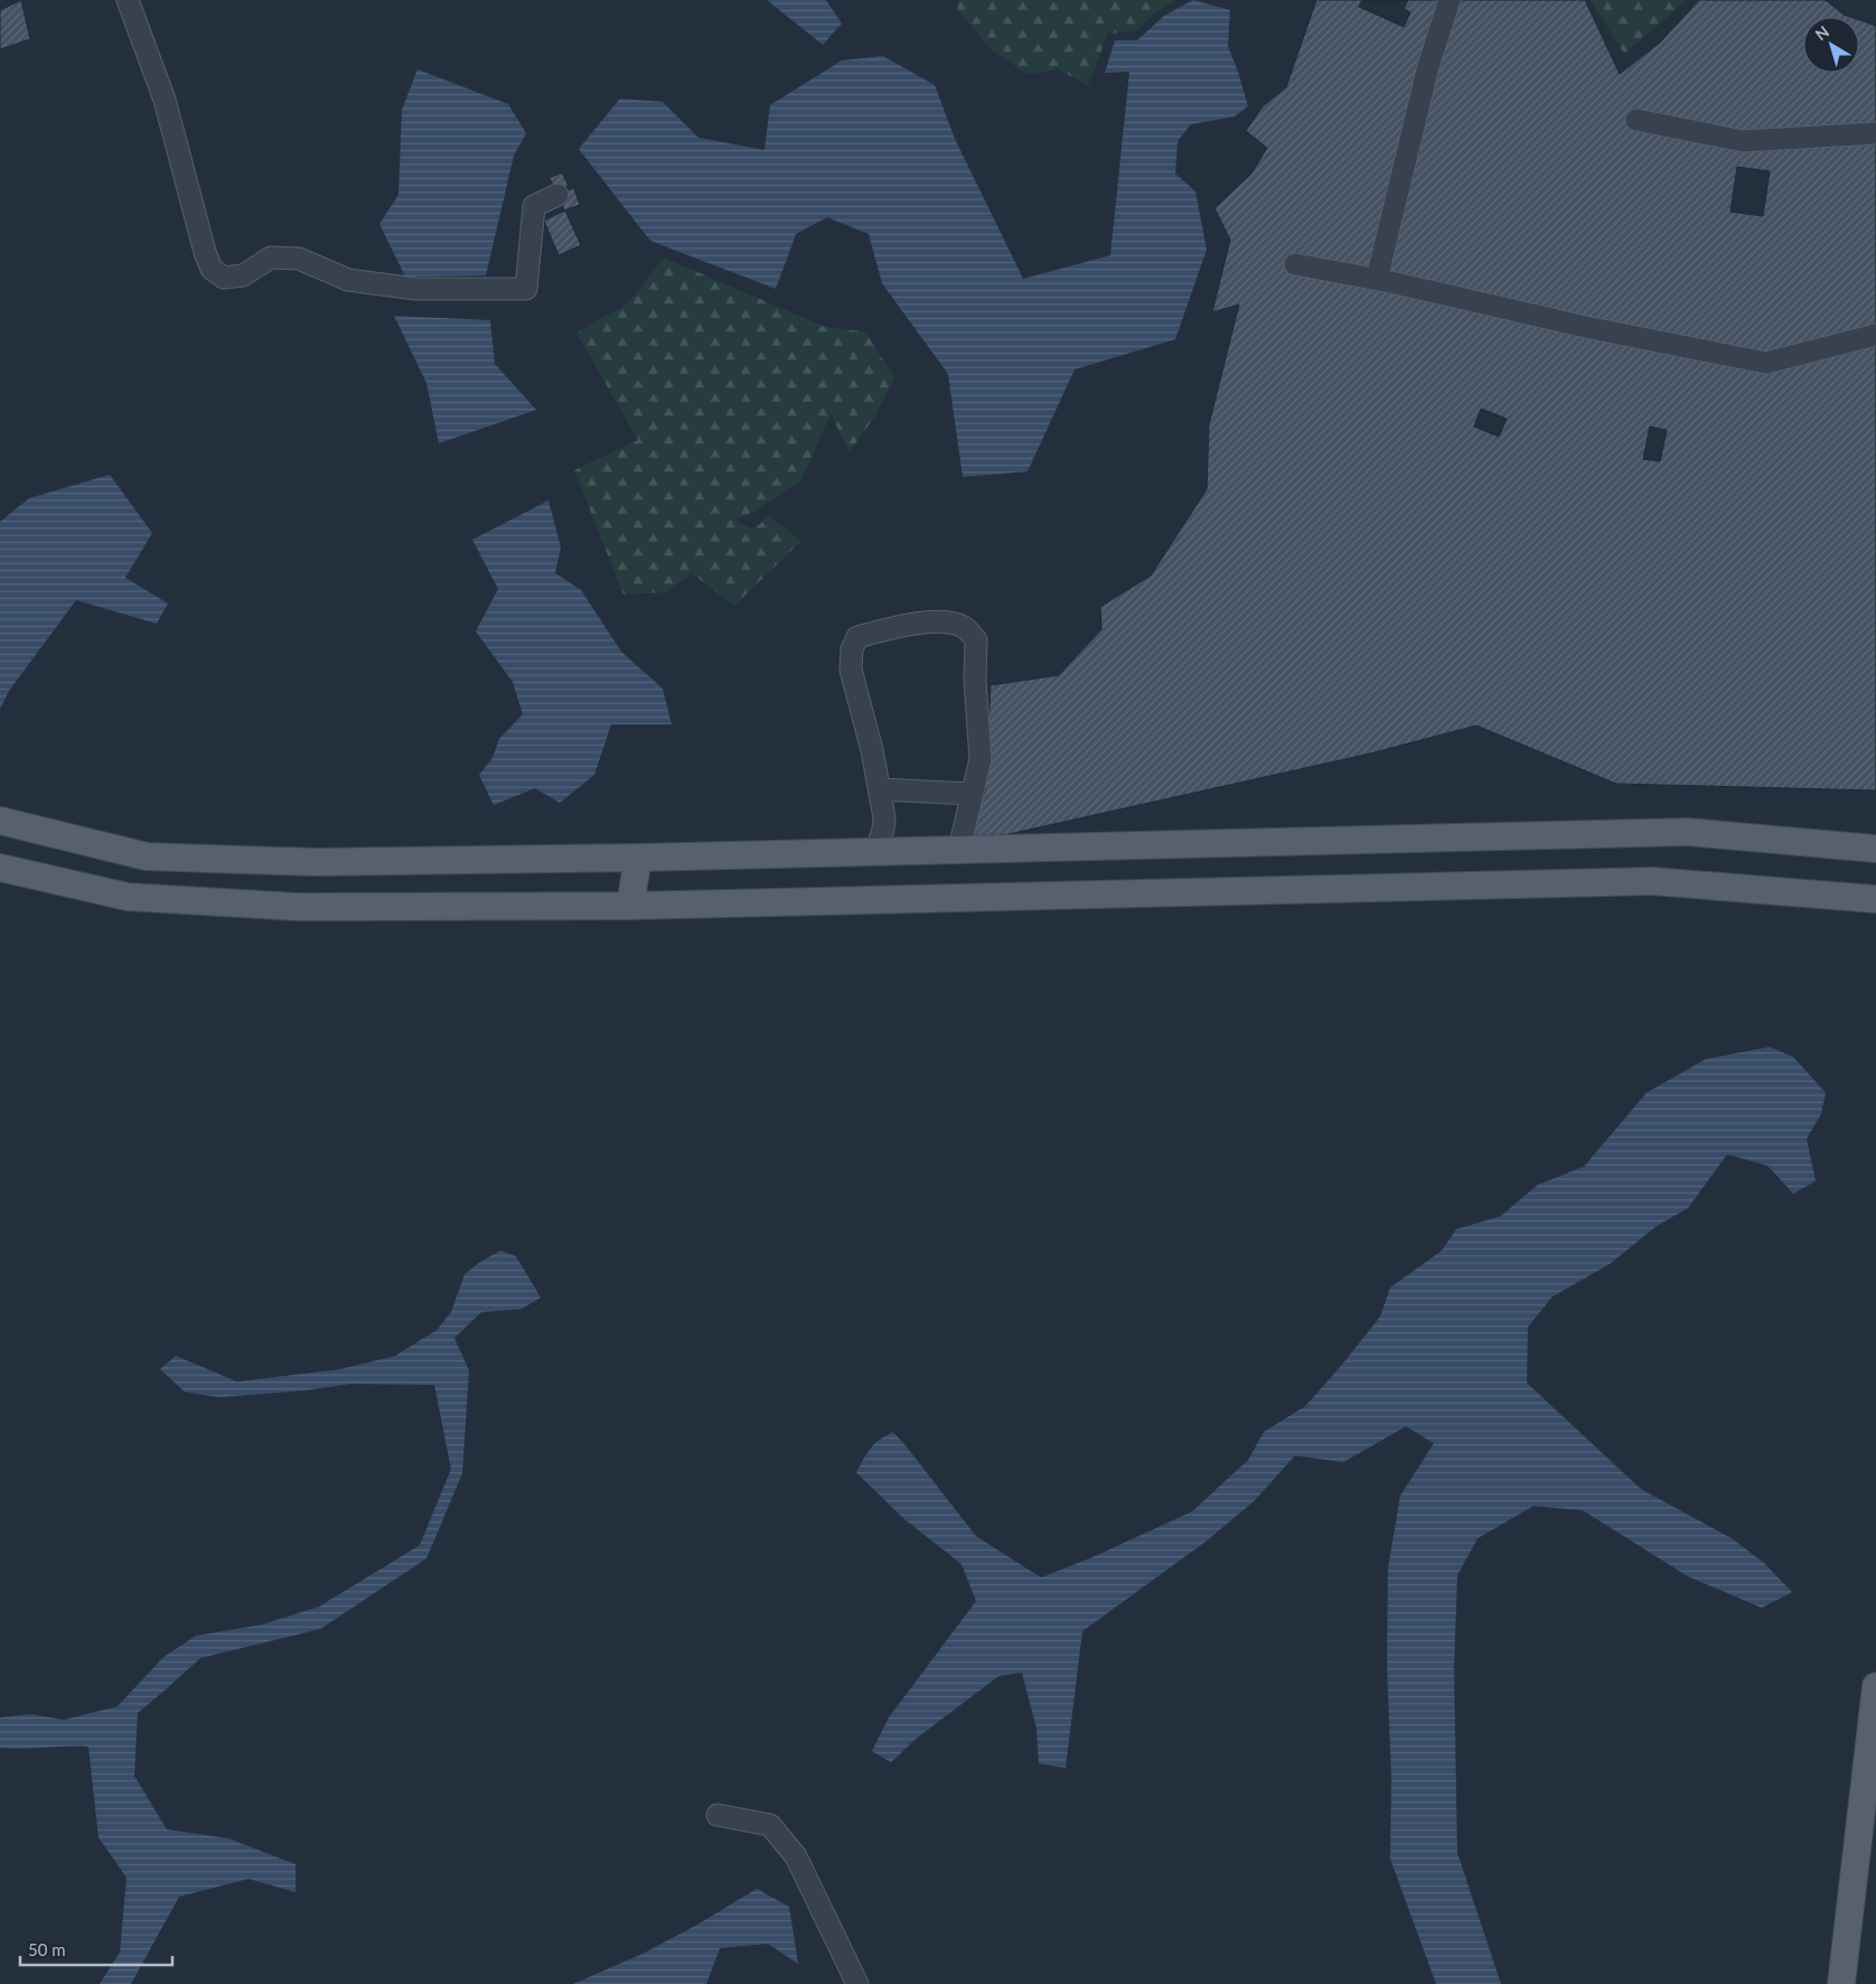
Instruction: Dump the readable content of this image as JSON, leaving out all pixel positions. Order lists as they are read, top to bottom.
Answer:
{
  "scale_bar": "50 m",
  "north": "top left"
}
